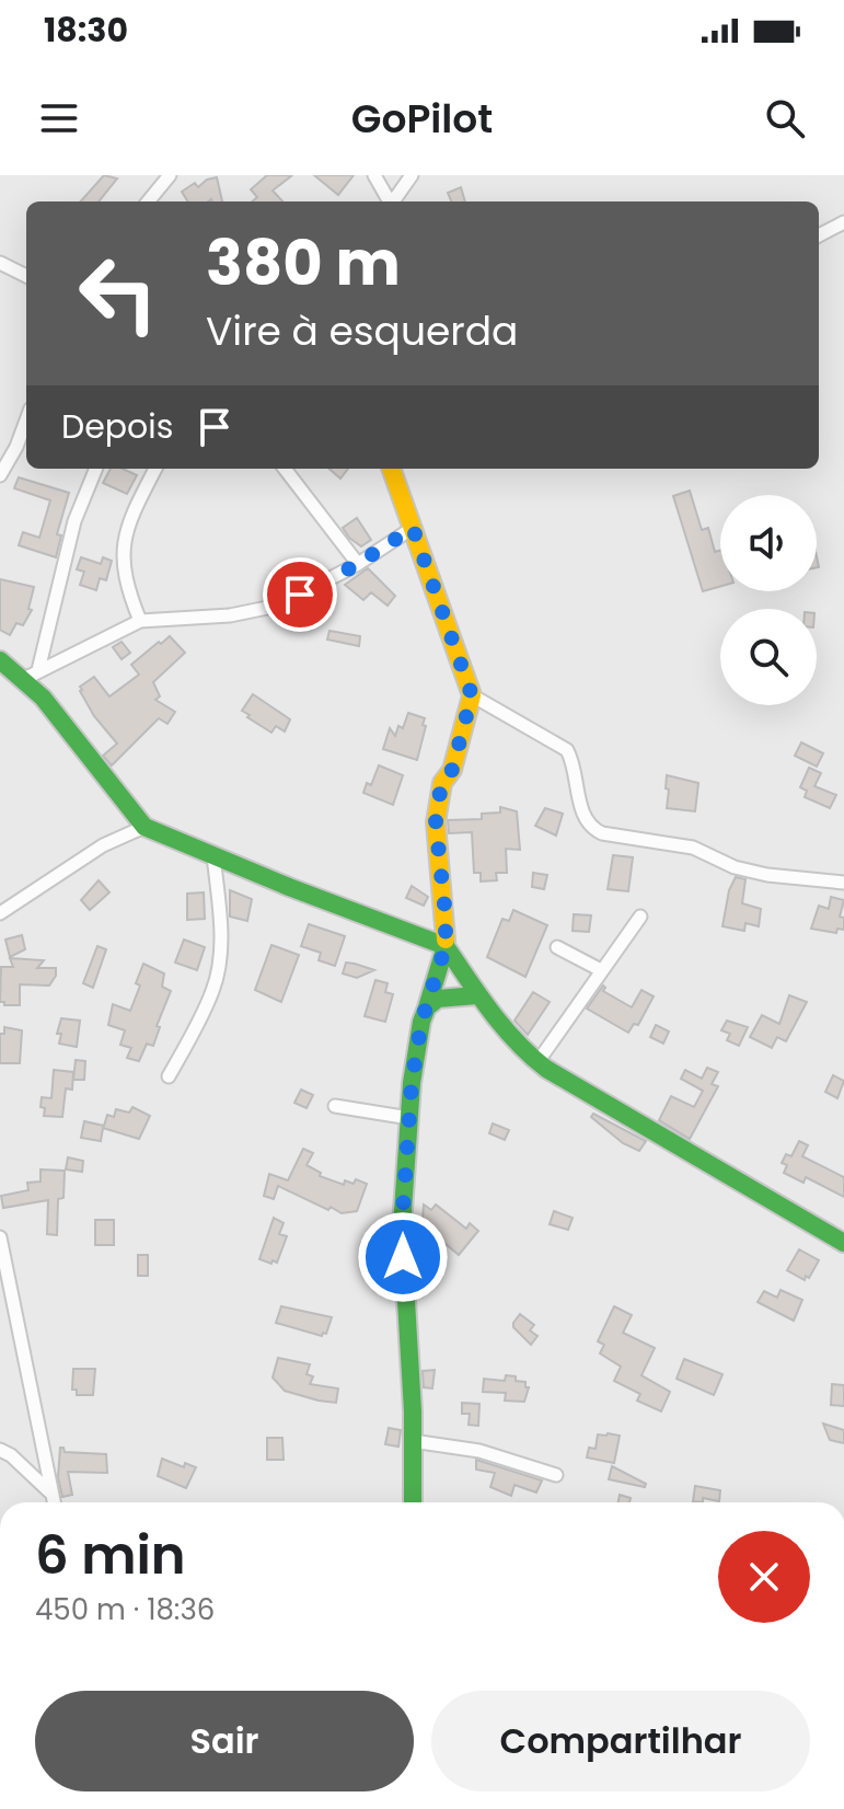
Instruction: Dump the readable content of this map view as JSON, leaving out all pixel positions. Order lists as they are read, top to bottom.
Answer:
{
  "page": {
    "status": "18:30",
    "header": "GoPilot",
    "turn": ["380 m", "Vire à esquerda"],
    "then": "Depois",
    "heading": ["6 min", "450 m · 18:36"],
    "buttons": ["Sair", "Compartilhar"]
  }
}
